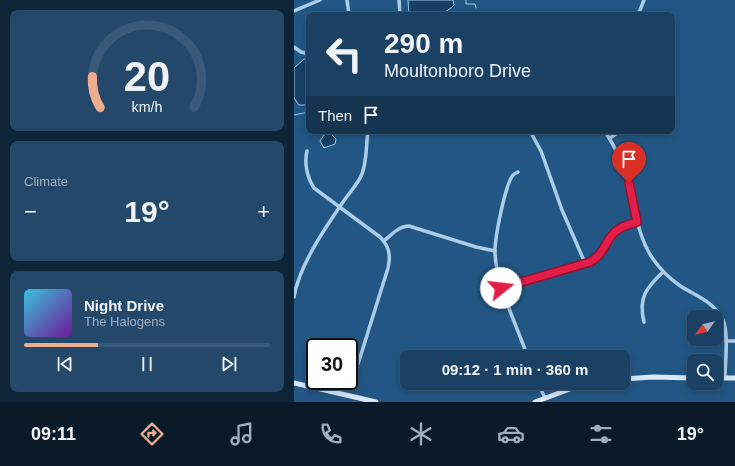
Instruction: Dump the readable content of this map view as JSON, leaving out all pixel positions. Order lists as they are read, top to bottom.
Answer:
{
  "north": "bottom left",
  "page": {
    "turn": ["290 m", "Moultonboro Drive"],
    "then": "Then",
    "tile": "Climate",
    "heat": ["−", "19°", "+"],
    "song": ["Night Drive", "The Halogens"],
    "limit": "30",
    "trip": "09:12 · 1 min · 360 m",
    "tabs": ["09:11", "19°"],
    "gauge": ["20", "km/h"]
  }
}
